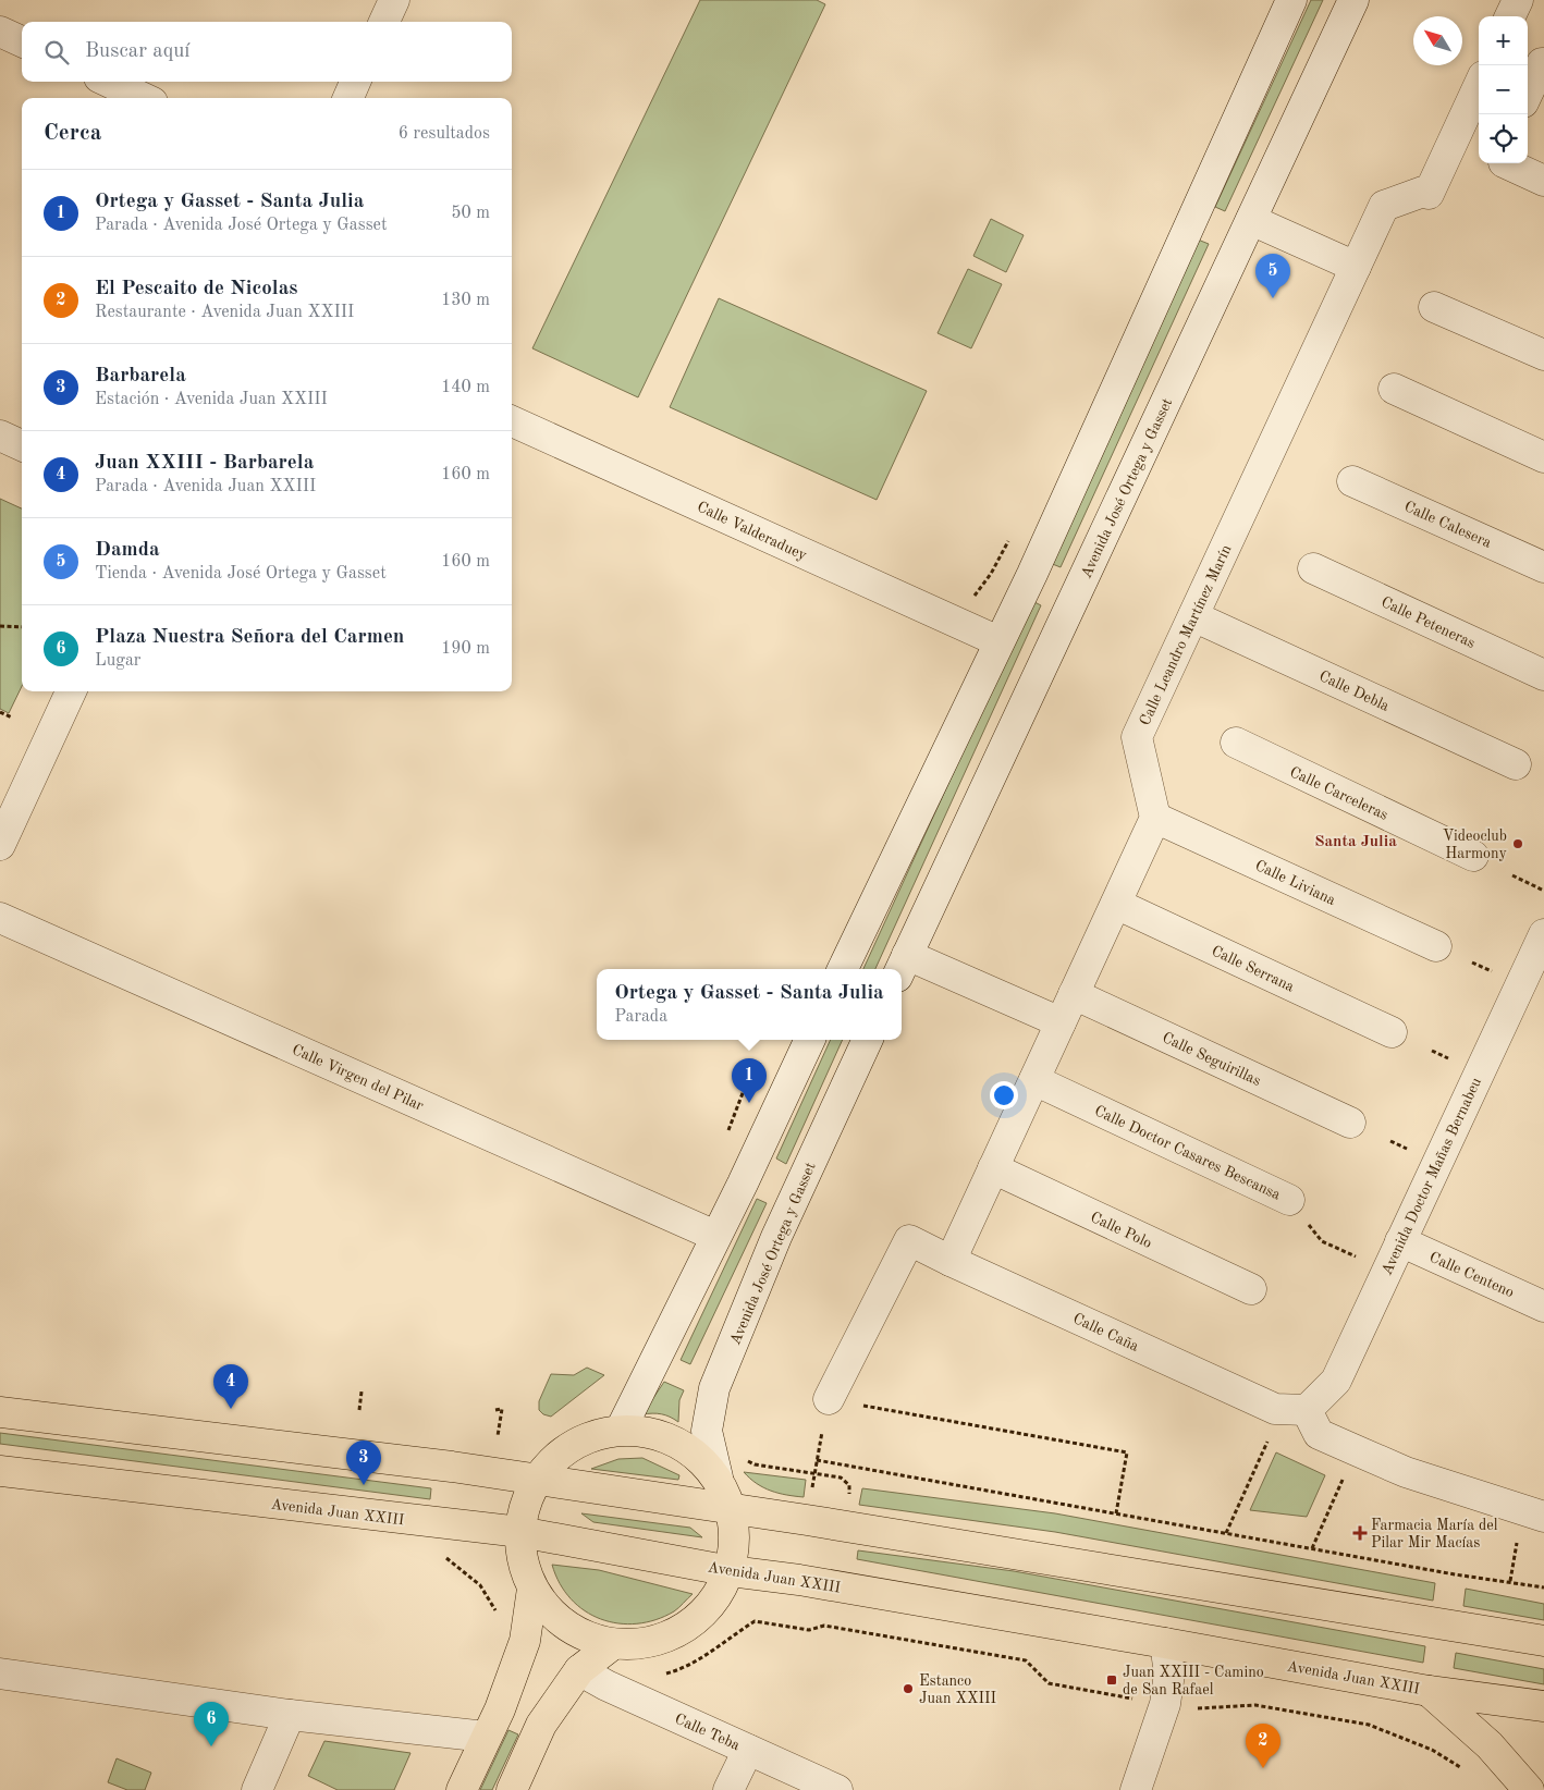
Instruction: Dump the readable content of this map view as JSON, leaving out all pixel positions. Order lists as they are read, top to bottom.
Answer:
{
  "streets": {
    "main road": ["Avenida Juan XXIII"],
    "street": [
      "Avenida José Ortega y Gasset",
      "Calle Calesera",
      "Calle Valderaduey",
      "Calle Peteneras",
      "Calle Leandro Martínez Marín",
      "Calle Debla",
      "Calle Carceleras",
      "Calle Liviana",
      "Calle Serrana",
      "Calle Seguirillas",
      "Calle Virgen del Pilar",
      "Calle Doctor Casares Bescansa",
      "Avenida Doctor Mañas Bernabeu",
      "Calle Polo",
      "Calle Centeno",
      "Calle Caña",
      "Calle Teba"
    ]
  },
  "crossings": [
    ["Calle Leandro Martínez Marín", "Calle Debla"],
    ["Calle Leandro Martínez Marín", "Calle Liviana"],
    ["Calle Doctor Casares Bescansa", "Avenida Doctor Mañas Bernabeu"],
    ["Avenida Doctor Mañas Bernabeu", "Calle Centeno"],
    ["Avenida Doctor Mañas Bernabeu", "Calle Caña"]
  ],
  "districts": ["Santa Julia"],
  "places": {
    "other": ["Videoclub Harmony", "Estanco Juan XXIII"],
    "health": ["Farmacia María del Pilar Mir Macías"],
    "transit": ["Juan XXIII - Camino de San Rafael"]
  },
  "north": "top left",
  "page": {
    "map_buttons": ["+", "−"],
    "search": "Buscar aquí",
    "heading": ["Cerca", "6 resultados"],
    "list": [
      {
        "mark": "1",
        "name": "Ortega y Gasset - Santa Julia",
        "note": "Parada · Avenida José Ortega y Gasset",
        "value": "50 m"
      },
      {
        "mark": "2",
        "name": "El Pescaito de Nicolas",
        "note": "Restaurante · Avenida Juan XXIII",
        "value": "130 m"
      },
      {
        "mark": "3",
        "name": "Barbarela",
        "note": "Estación · Avenida Juan XXIII",
        "value": "140 m"
      },
      {
        "mark": "4",
        "name": "Juan XXIII - Barbarela",
        "note": "Parada · Avenida Juan XXIII",
        "value": "160 m"
      },
      {
        "mark": "5",
        "name": "Damda",
        "note": "Tienda · Avenida José Ortega y Gasset",
        "value": "160 m"
      },
      {
        "mark": "6",
        "name": "Plaza Nuestra Señora del Carmen",
        "note": "Lugar",
        "value": "190 m"
      }
    ],
    "pins": [
      "5",
      "1",
      "4",
      "3",
      "6",
      "2"
    ],
    "popup": ["Ortega y Gasset - Santa Julia", "Parada"]
  }
}
